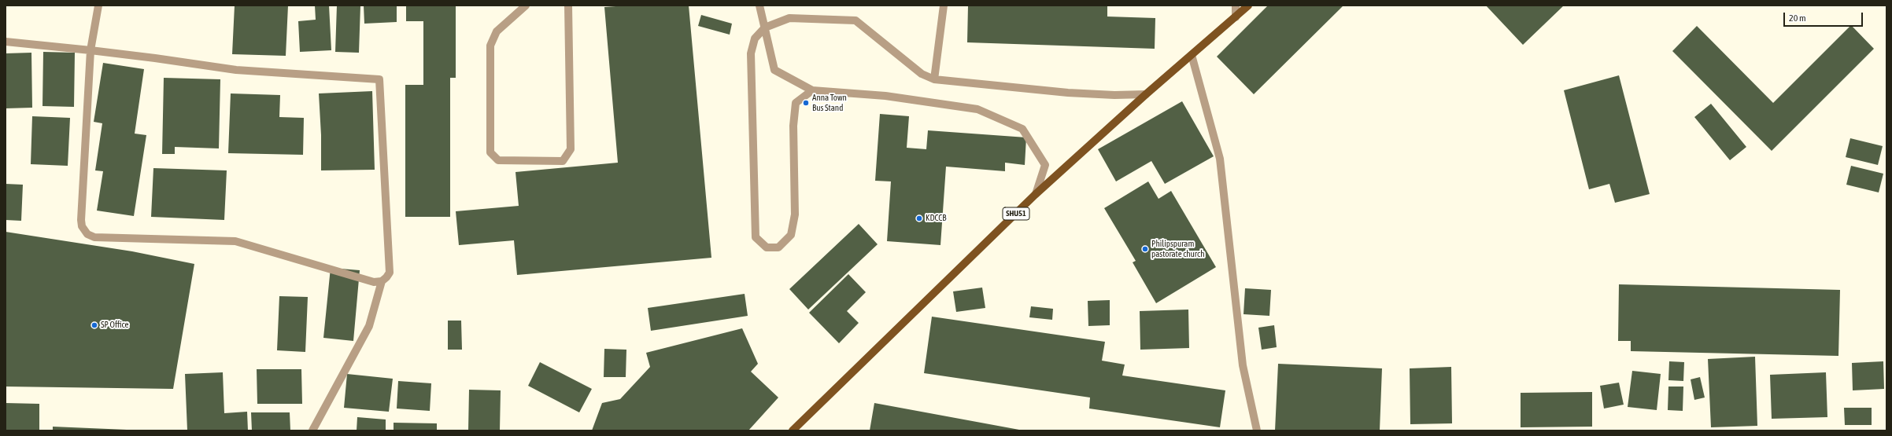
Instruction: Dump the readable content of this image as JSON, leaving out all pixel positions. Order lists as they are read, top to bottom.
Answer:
{
  "streets": {
    "main road": ["SHU51"]
  },
  "places": [
    "Anna Town Bus Stand",
    "KDCCB",
    "Philipspuram pastorate church",
    "SP Office"
  ],
  "scale_bar": "20 m"
}
